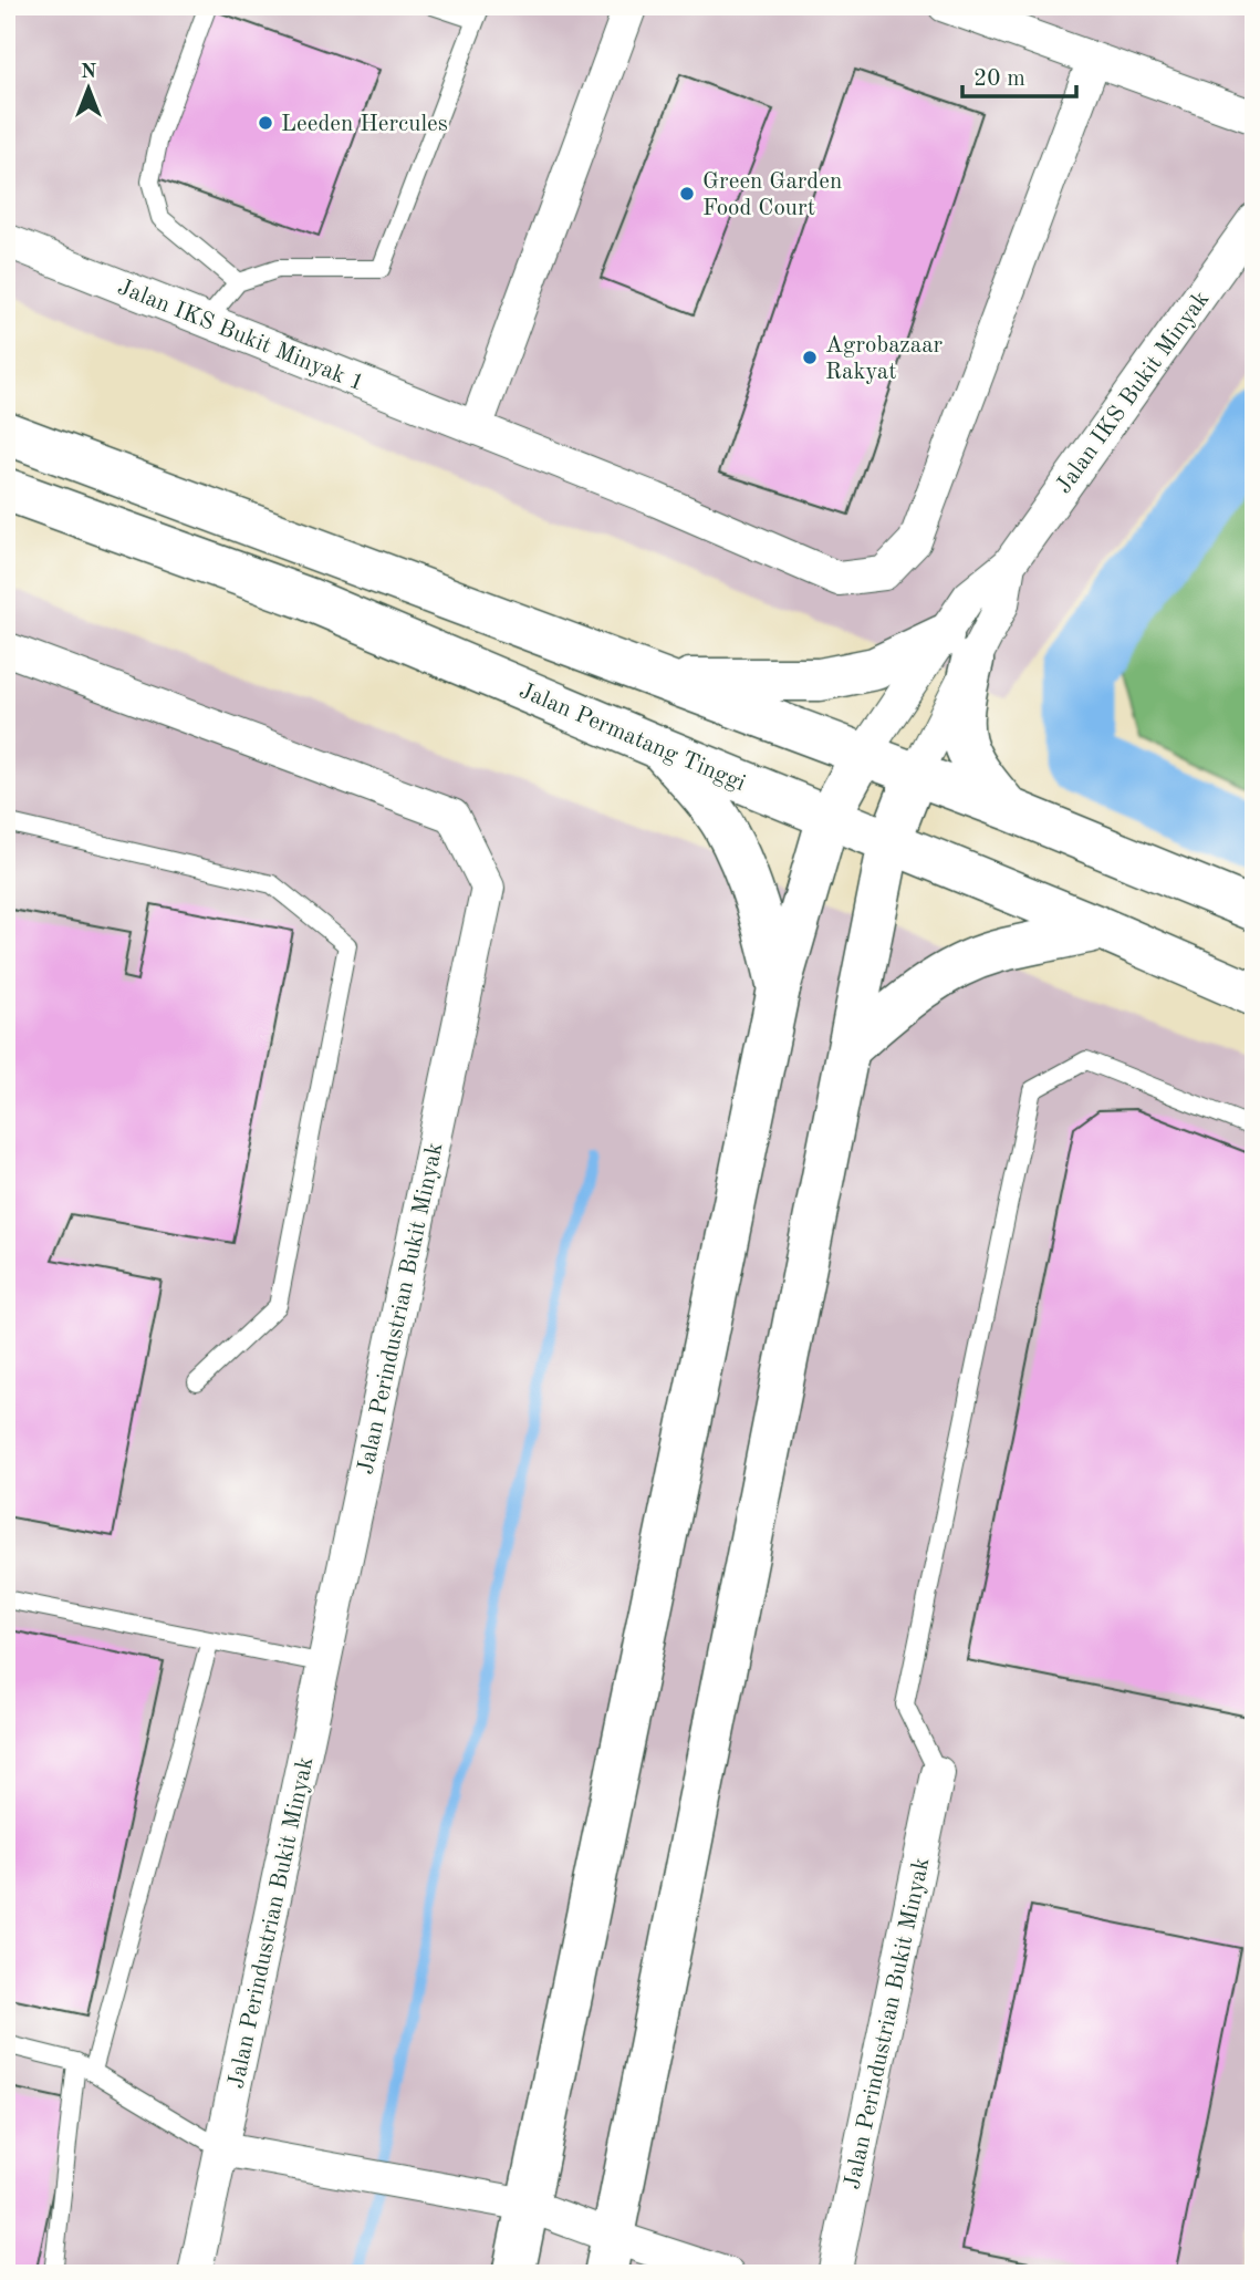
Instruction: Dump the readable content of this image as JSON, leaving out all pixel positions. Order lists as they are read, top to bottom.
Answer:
{
  "streets": {
    "main road": ["Jalan Permatang Tinggi"],
    "street": ["Jalan IKS Bukit Minyak 1", "Jalan IKS Bukit Minyak", "Jalan Perindustrian Bukit Minyak"]
  },
  "places": ["Leeden Hercules", "Green Garden Food Court", "Agrobazaar Rakyat"],
  "scale_bar": "20 m",
  "north": "top"
}
